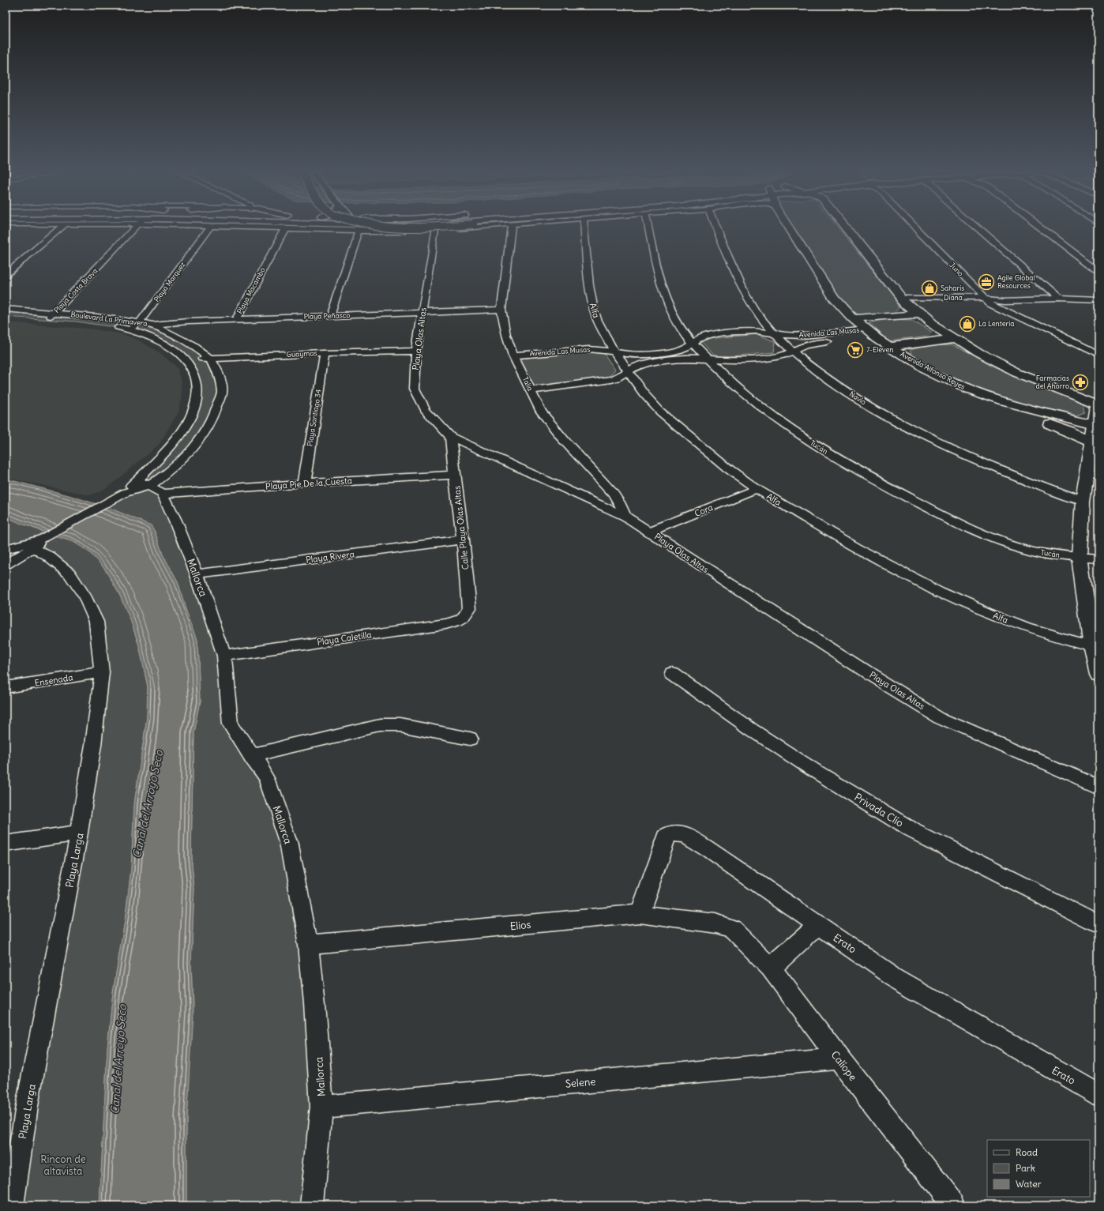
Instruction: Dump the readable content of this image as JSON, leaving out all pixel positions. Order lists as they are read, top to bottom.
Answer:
{
  "streets": {
    "main road": ["Avenida Alfonso Reyes"],
    "street": [
      "Juno",
      "Playa Marquez",
      "Playa Costa Brava",
      "Playa Macambo",
      "Diana",
      "Alfa",
      "Playa Peñasco",
      "Boulevard La Primavera",
      "Avenida Las Musas",
      "Playa Olas Altas",
      "Guaymas",
      "Talía",
      "Navío",
      "Playa Santiago 34",
      "Tucán",
      "Playa Pie De la Cuesta",
      "Cora",
      "Calle Playa Olas Altas",
      "Playa Rivera",
      "Mallorca",
      "Playa Caletilla",
      "Ensenada",
      "Privada Clío",
      "Playa Larga",
      "Elios",
      "Erato",
      "Calíope",
      "Selene"
    ]
  },
  "crossings": [
    ["Juno", "Diana"],
    ["Playa Marquez", "Boulevard La Primavera"],
    ["Playa Costa Brava", "Boulevard La Primavera"],
    ["Playa Macambo", "Playa Peñasco"],
    ["Alfa", "Avenida Las Musas"],
    ["Alfa", "Cora"],
    ["Playa Peñasco", "Boulevard La Primavera"],
    ["Playa Peñasco", "Playa Olas Altas"],
    ["Playa Peñasco", "Talía"],
    ["Boulevard La Primavera", "Guaymas"],
    ["Boulevard La Primavera", "Playa Pie De la Cuesta"],
    ["Boulevard La Primavera", "Mallorca"],
    ["Boulevard La Primavera", "Playa Larga"],
    ["Avenida Las Musas", "Avenida Alfonso Reyes"],
    ["Avenida Las Musas", "Talía"],
    ["Avenida Las Musas", "Navío"],
    ["Avenida Las Musas", "Tucán"],
    ["Playa Olas Altas", "Guaymas"],
    ["Playa Olas Altas", "Talía"],
    ["Playa Olas Altas", "Cora"],
    ["Playa Olas Altas", "Calle Playa Olas Altas"],
    ["Guaymas", "Playa Santiago 34"],
    ["Playa Santiago 34", "Playa Pie De la Cuesta"],
    ["Playa Pie De la Cuesta", "Calle Playa Olas Altas"],
    ["Playa Pie De la Cuesta", "Mallorca"],
    ["Calle Playa Olas Altas", "Playa Rivera"],
    ["Calle Playa Olas Altas", "Playa Caletilla"],
    ["Playa Rivera", "Mallorca"],
    ["Mallorca", "Playa Caletilla"],
    ["Mallorca", "Elios"],
    ["Mallorca", "Selene"],
    ["Ensenada", "Playa Larga"],
    ["Elios", "Erato"],
    ["Elios", "Calíope"],
    ["Calíope", "Selene"]
  ],
  "water": ["Canal del Arroyo Seco"],
  "parks": ["Rincon de altavista"],
  "places": {
    "office": ["Agile Global Resources"],
    "shop": ["Saharis", "La Lentería"],
    "supermarket": ["7-Eleven"],
    "pharmacy": ["Farmacias del Ahorro"]
  },
  "legend": ["Road", "Park", "Water"]
}
